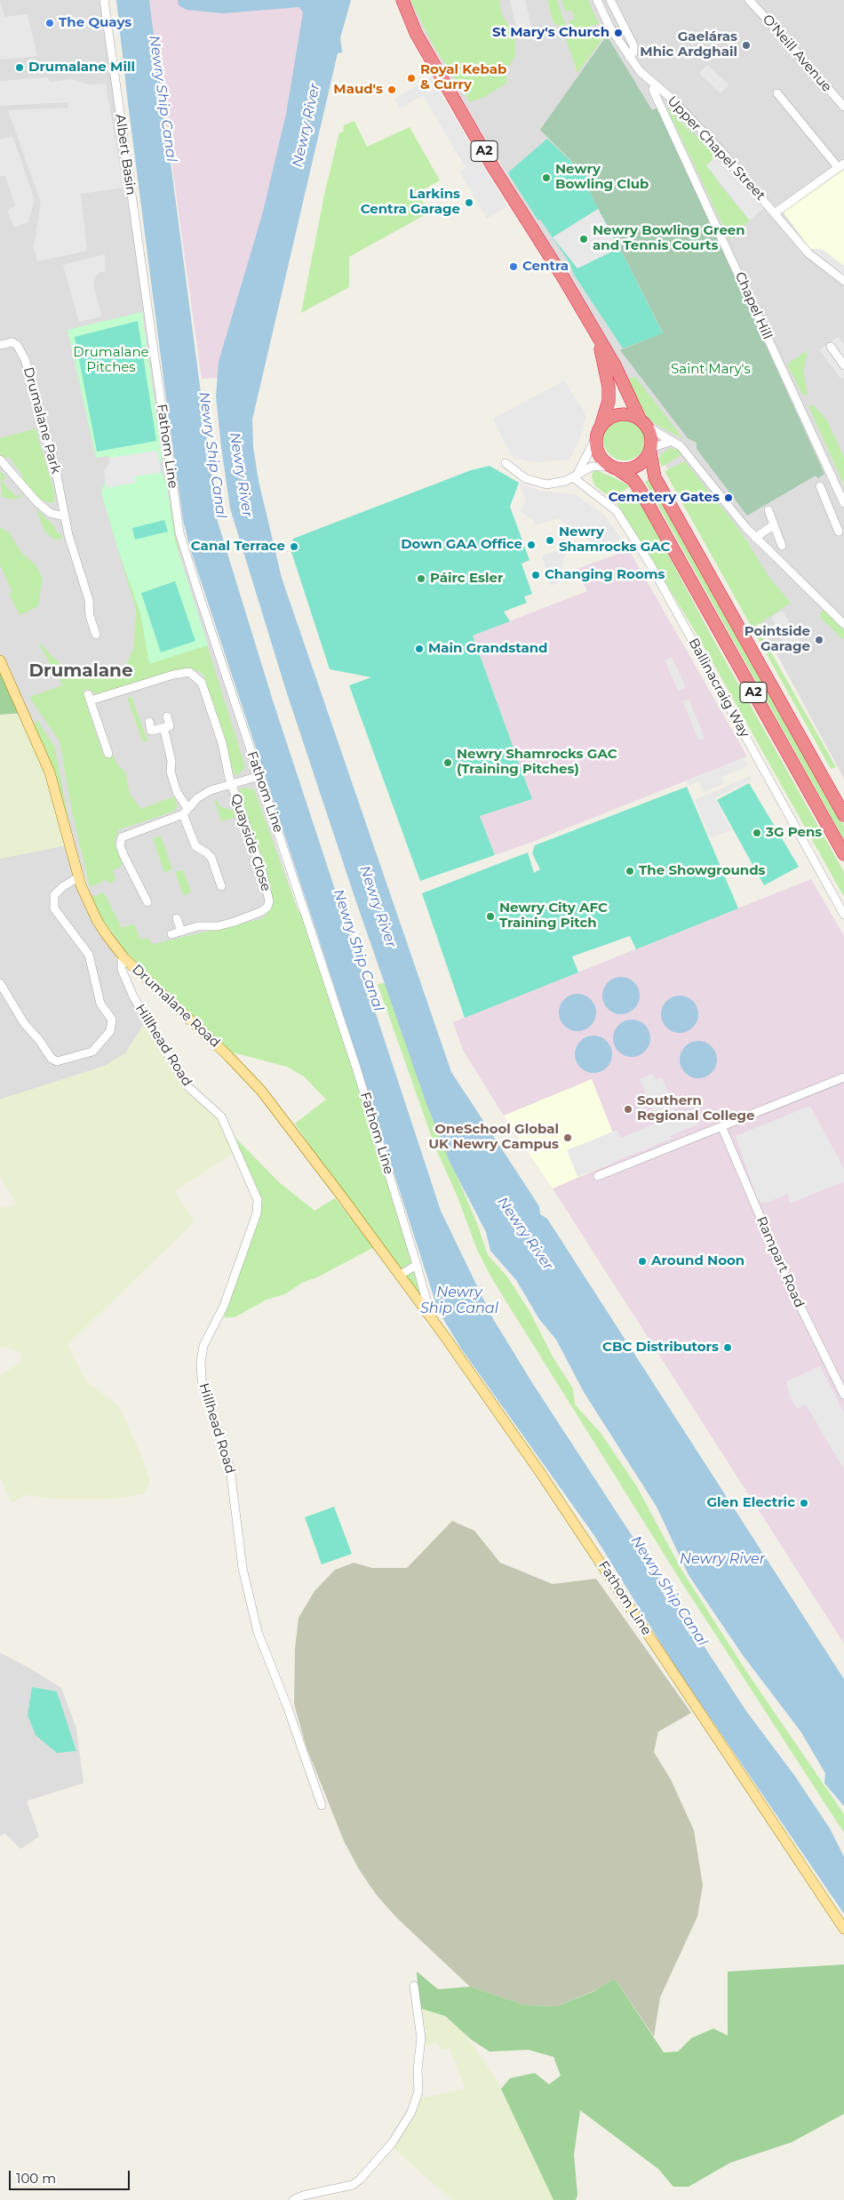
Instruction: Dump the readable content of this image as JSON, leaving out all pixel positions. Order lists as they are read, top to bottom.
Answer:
{
  "streets": {
    "highway": ["A2"],
    "main road": ["Fathom Line", "Drumalane Road"],
    "street": [
      "O'Neill Avenue",
      "Upper Chapel Street",
      "Albert Basin",
      "Chapel Hill",
      "Drumalane Park",
      "Ballinacraig Way",
      "Quayside Close",
      "Hillhead Road",
      "Rampart Road"
    ]
  },
  "crossings": [
    ["Upper Chapel Street", "Chapel Hill"],
    ["Albert Basin", "Fathom Line"],
    ["Fathom Line", "Quayside Close"],
    ["Fathom Line", "Drumalane Road"],
    ["Drumalane Road", "Hillhead Road"]
  ],
  "districts": ["Drumalane"],
  "water": ["Newry Ship Canal", "Newry River"],
  "parks": ["Drumalane Pitches", "Saint Mary's"],
  "places": [
    "The Quays",
    "St Mary's Church",
    "Gaeláras Mhic Ardghail",
    "Drumalane Mill",
    "Royal Kebab & Curry",
    "Maud's",
    "Newry Bowling Club",
    "Larkins Centra Garage",
    "Newry Bowling Green and Tennis Courts",
    "Centra",
    "Cemetery Gates",
    "Newry Shamrocks GAC",
    "Down GAA Office",
    "Canal Terrace",
    "Changing Rooms",
    "Páirc Esler",
    "Pointside Garage",
    "Main Grandstand",
    "Newry Shamrocks GAC (Training Pitches)",
    "3G Pens",
    "The Showgrounds",
    "Newry City AFC Training Pitch",
    "Southern Regional College",
    "OneSchool Global UK Newry Campus",
    "Around Noon",
    "CBC Distributors",
    "Glen Electric"
  ],
  "scale_bar": "100 m"
}
